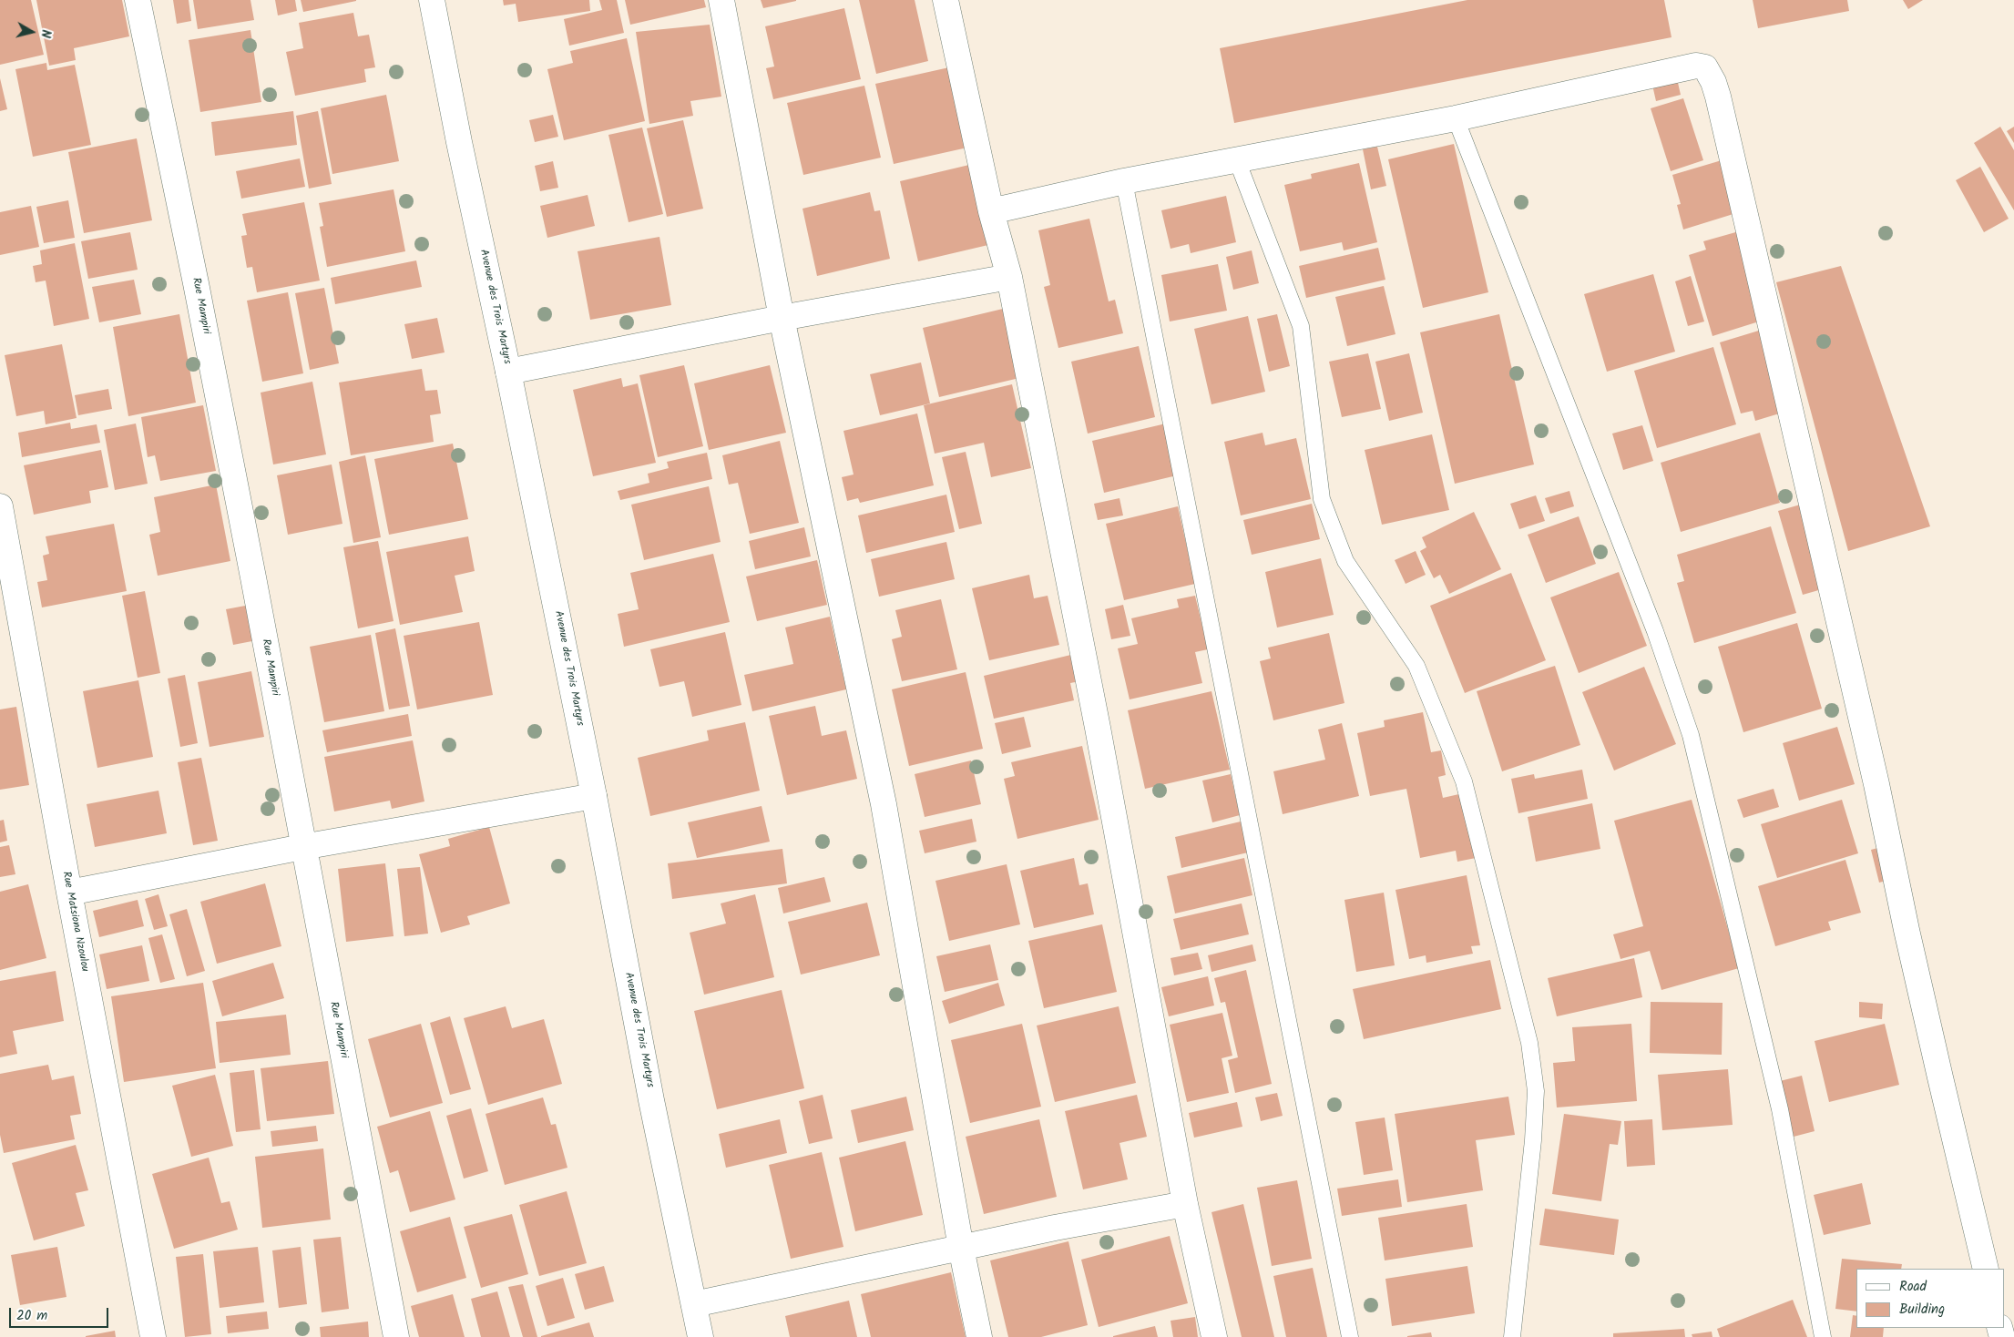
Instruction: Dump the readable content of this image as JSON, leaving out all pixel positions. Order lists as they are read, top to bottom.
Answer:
{
  "streets": {
    "street": ["Rue Mampiri", "Avenue des Trois Martyrs", "Rue Matsiona Nzoulou"]
  },
  "legend": ["Road", "Building"],
  "scale_bar": "20 m",
  "north": "right"
}
